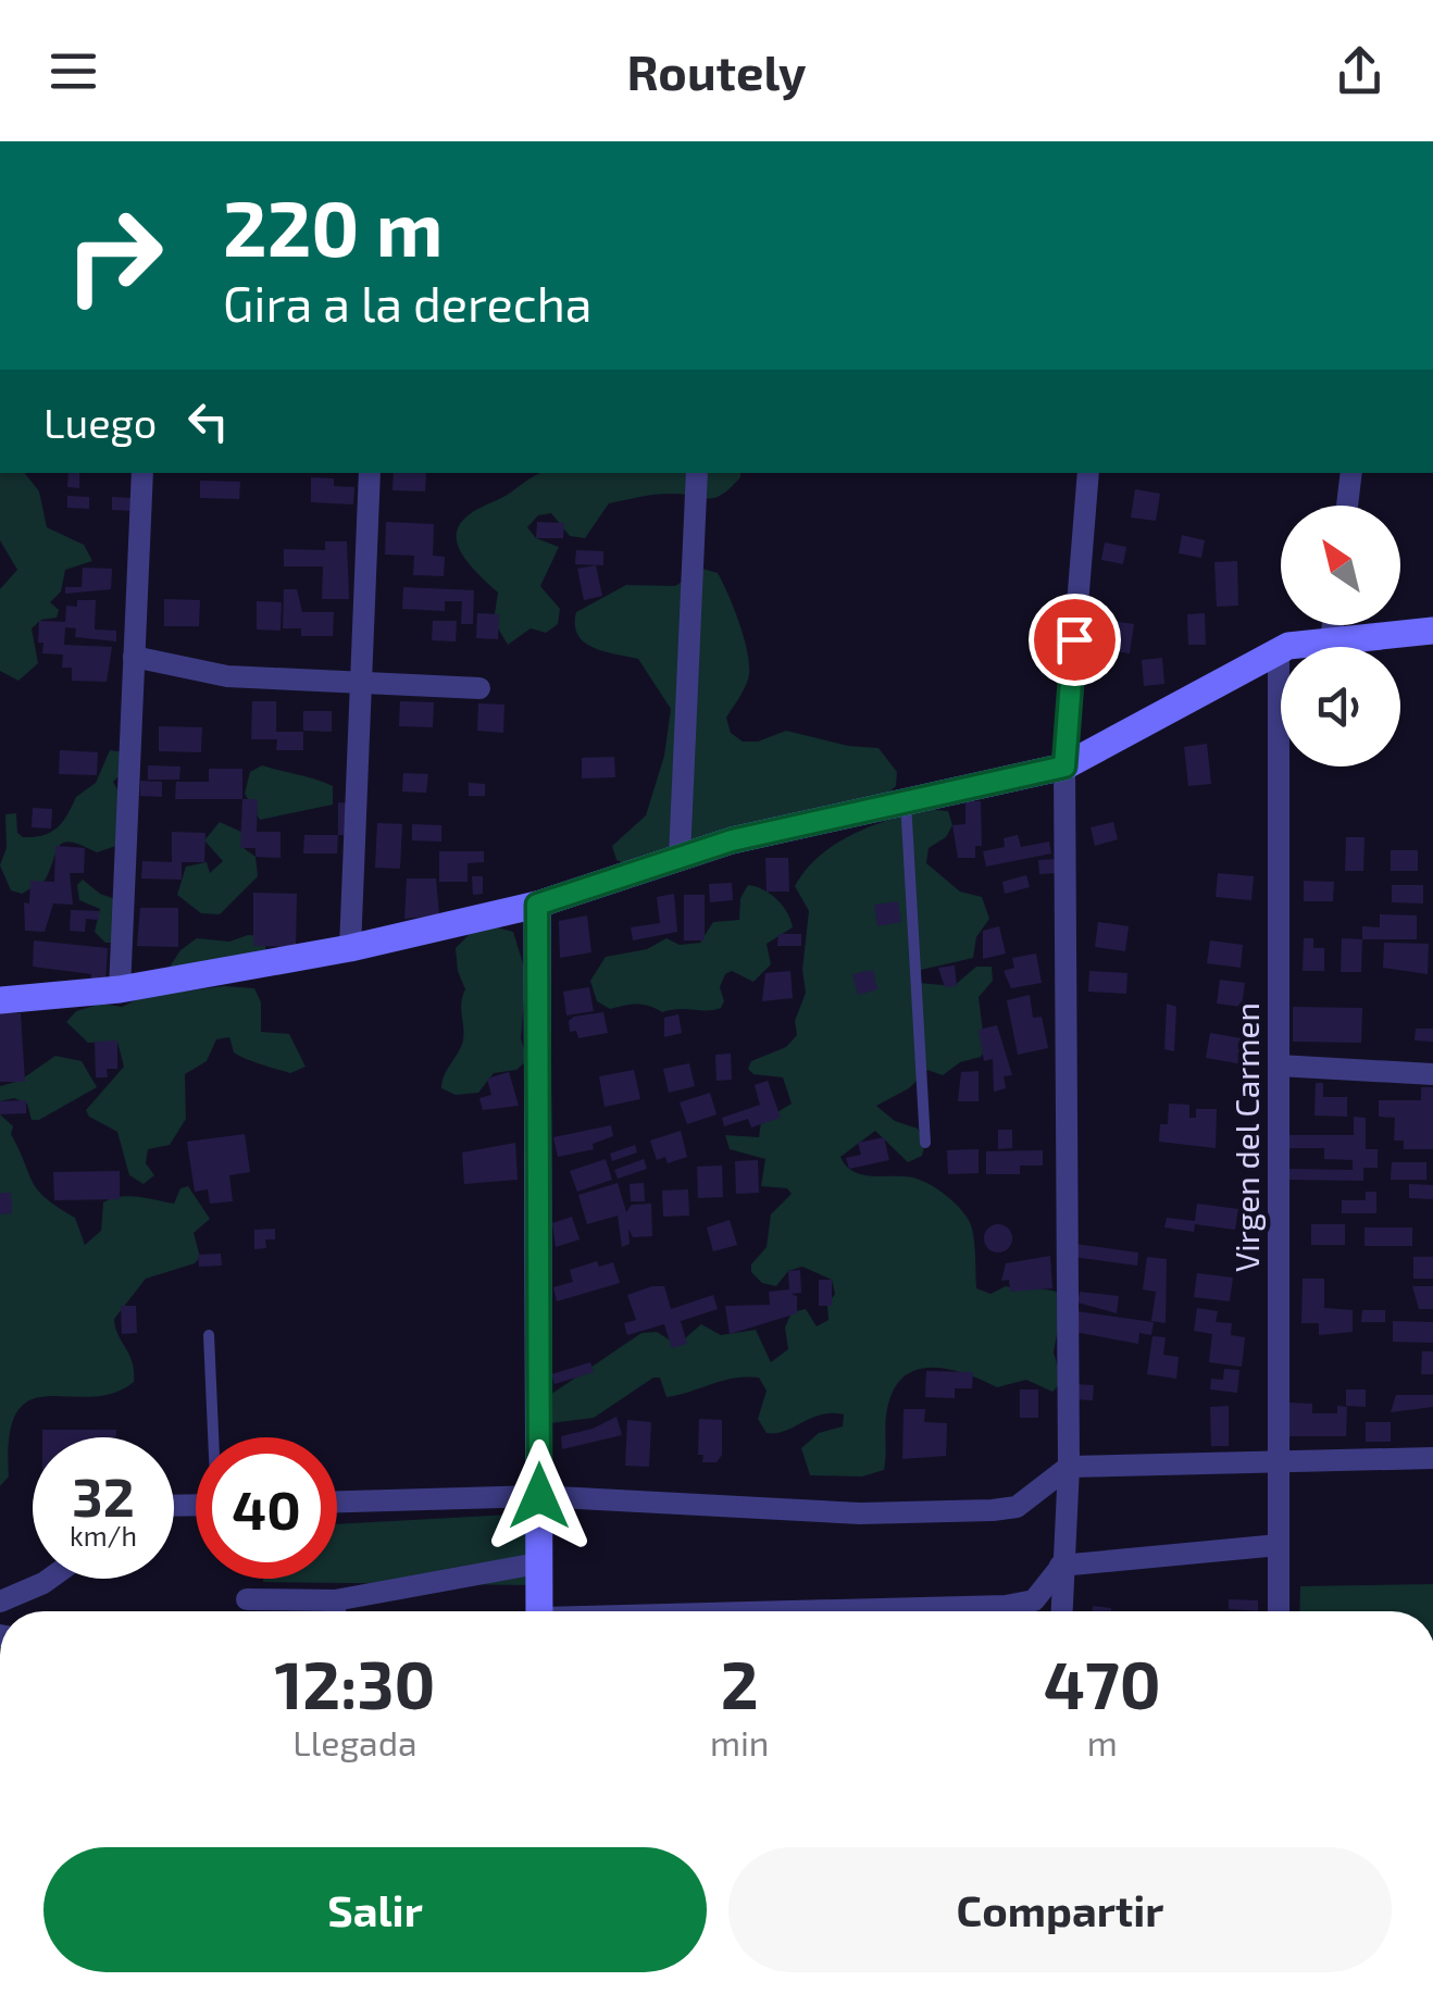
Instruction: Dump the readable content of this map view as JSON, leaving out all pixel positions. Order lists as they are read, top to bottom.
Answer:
{
  "streets": {
    "street": ["Virgen del Carmen"]
  },
  "north": "top left",
  "page": {
    "header": "Routely",
    "turn": ["220 m", "Gira a la derecha"],
    "then": "Luego",
    "speed": "32 km/h",
    "limit": "40",
    "eta": [
      "12:30",
      "Llegada",
      "2",
      "min",
      "470",
      "m"
    ],
    "buttons": ["Salir", "Compartir"]
  }
}
